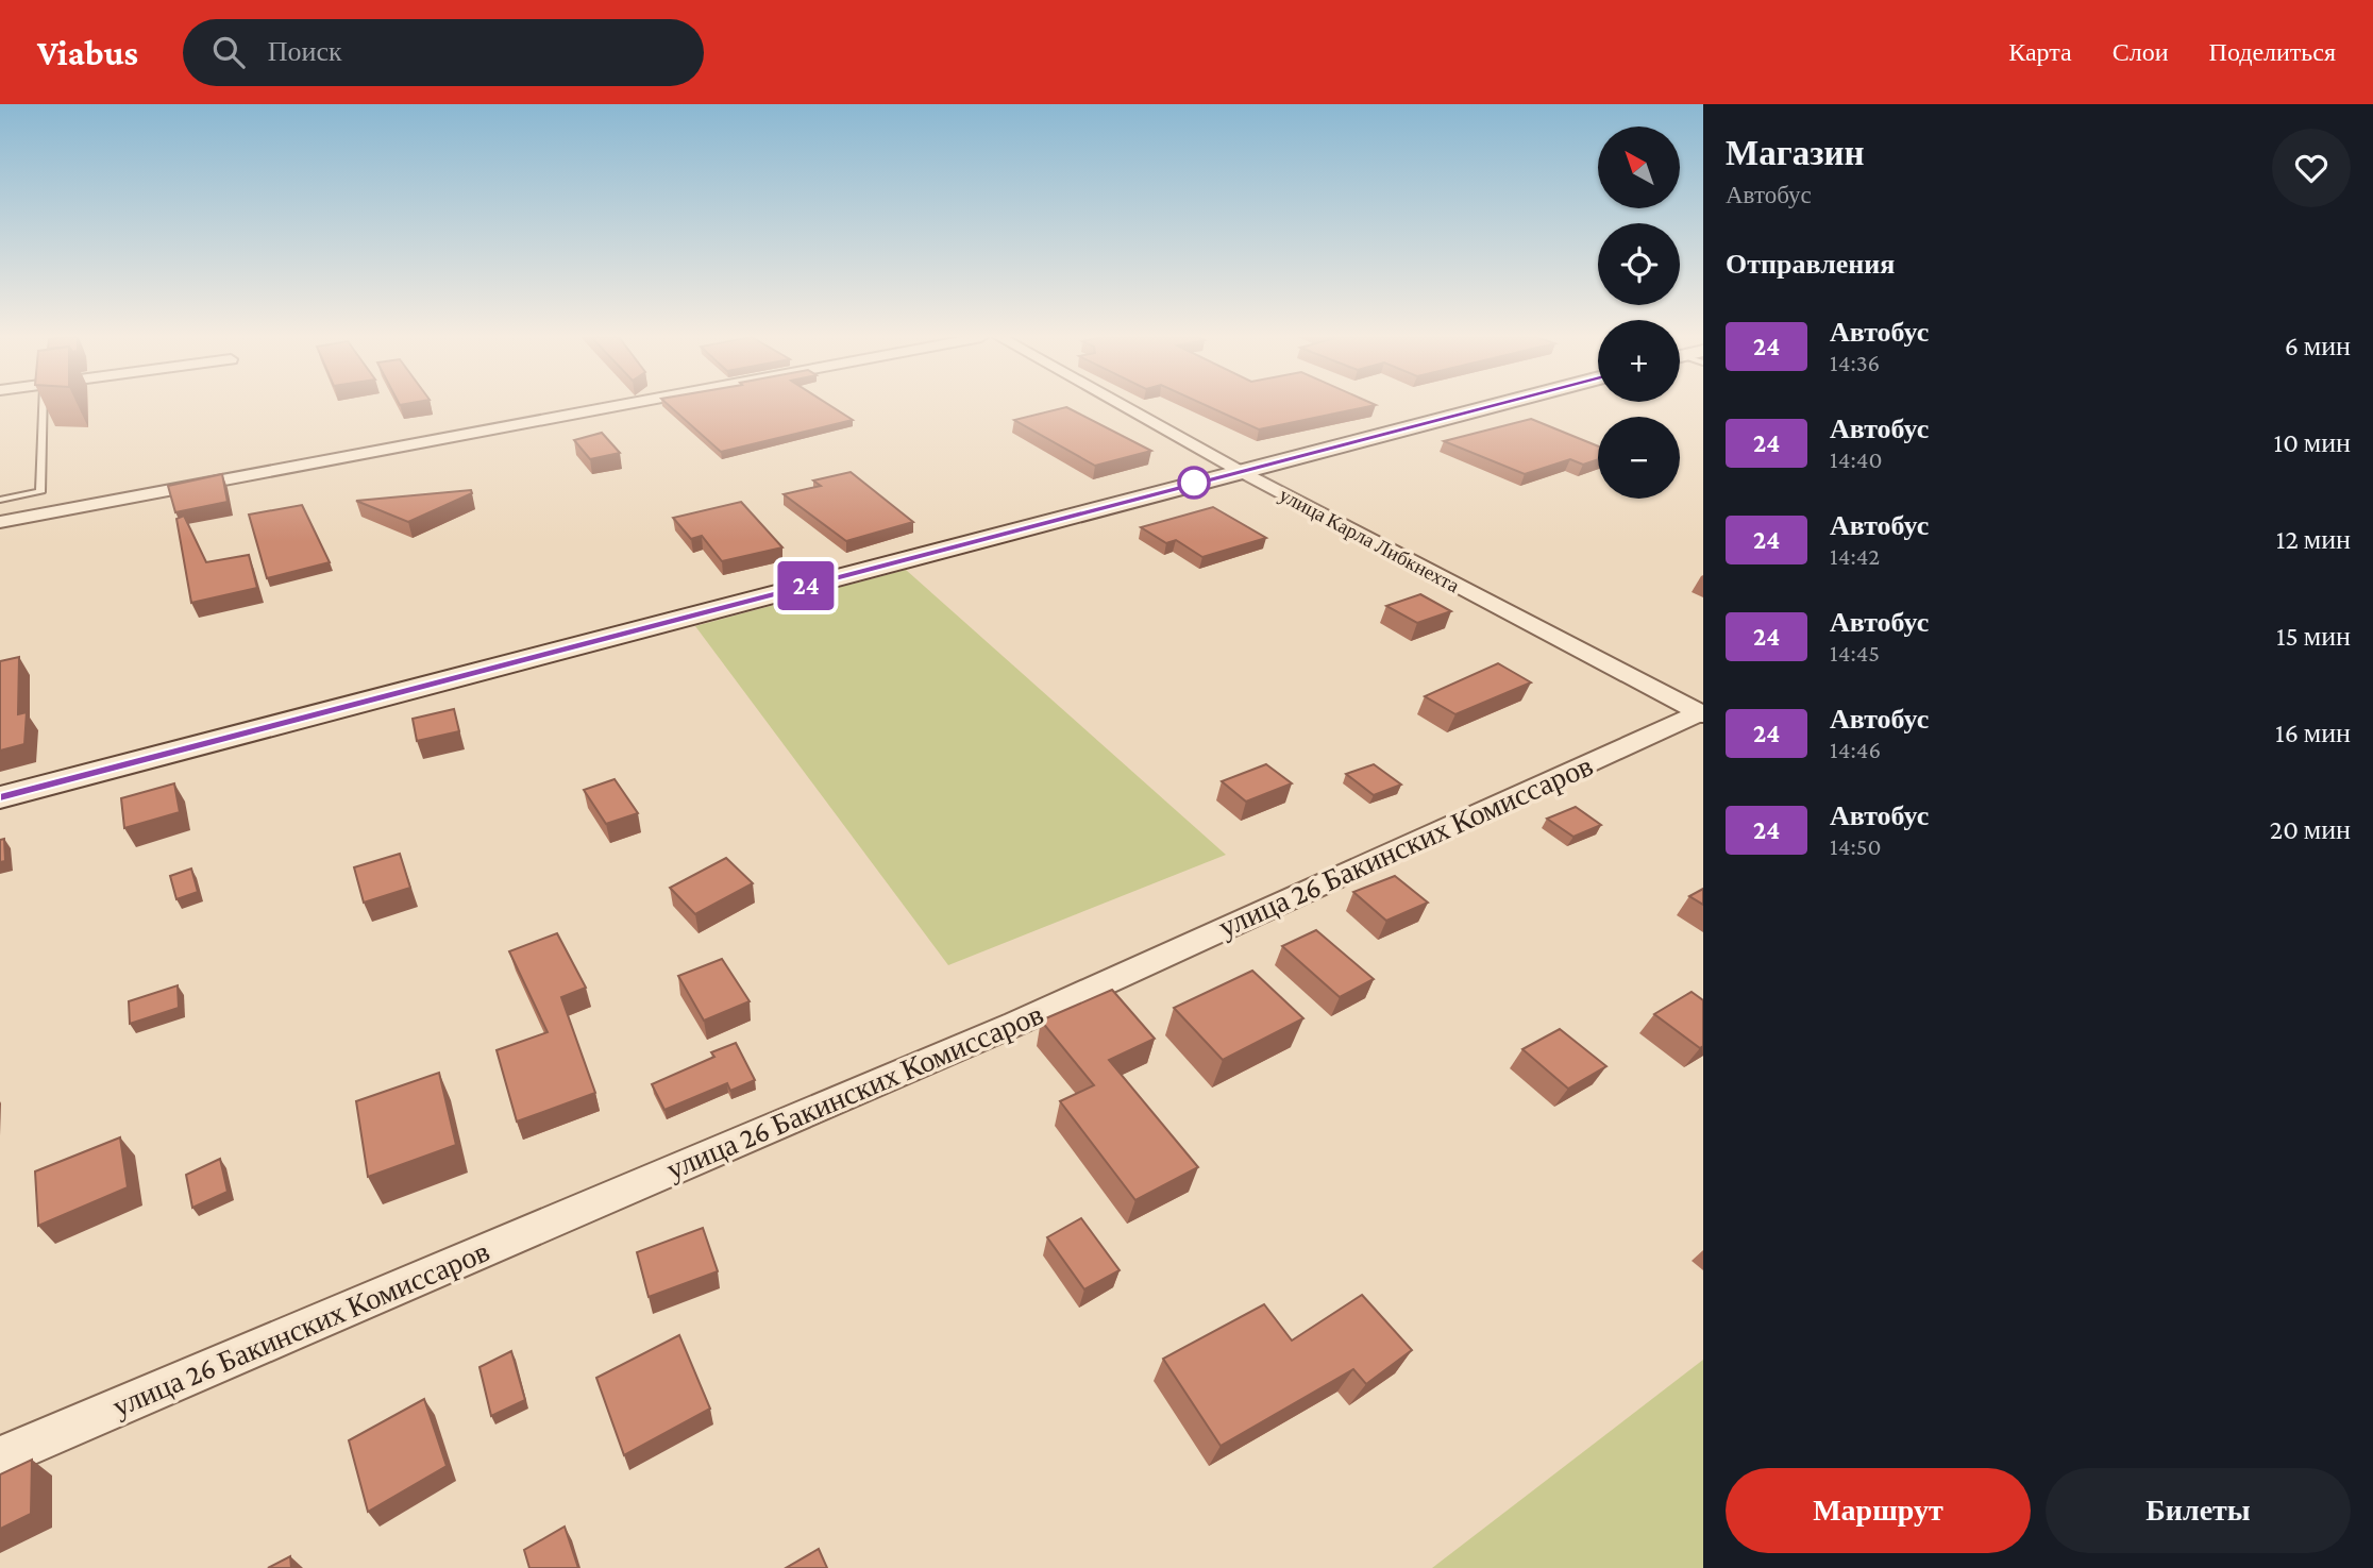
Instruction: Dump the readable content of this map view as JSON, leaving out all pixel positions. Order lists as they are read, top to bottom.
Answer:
{
  "streets": {
    "street": ["улица Карла Либкнехта", "улица 26 Бакинских Комиссаров"]
  },
  "crossings": [
    ["улица Карла Либкнехта", "улица 26 Бакинских Комиссаров"]
  ],
  "lines": ["bus line 24"],
  "north": "top left",
  "page": {
    "header": "Viabus",
    "search": "Поиск",
    "nav": ["Карта", "Слои", "Поделиться"],
    "on_map": "24",
    "heading": [
      ["Магазин", "Автобус"],
      "Отправления"
    ],
    "map_buttons": ["+", "−"],
    "list": [
      {
        "mark": "24",
        "name": "Автобус",
        "note": "14:36",
        "value": "6 мин"
      },
      {
        "mark": "24",
        "name": "Автобус",
        "note": "14:40",
        "value": "10 мин"
      },
      {
        "mark": "24",
        "name": "Автобус",
        "note": "14:42",
        "value": "12 мин"
      },
      {
        "mark": "24",
        "name": "Автобус",
        "note": "14:45",
        "value": "15 мин"
      },
      {
        "mark": "24",
        "name": "Автобус",
        "note": "14:46",
        "value": "16 мин"
      },
      {
        "mark": "24",
        "name": "Автобус",
        "note": "14:50",
        "value": "20 мин"
      }
    ],
    "buttons": ["Маршрут", "Билеты"]
  }
}
